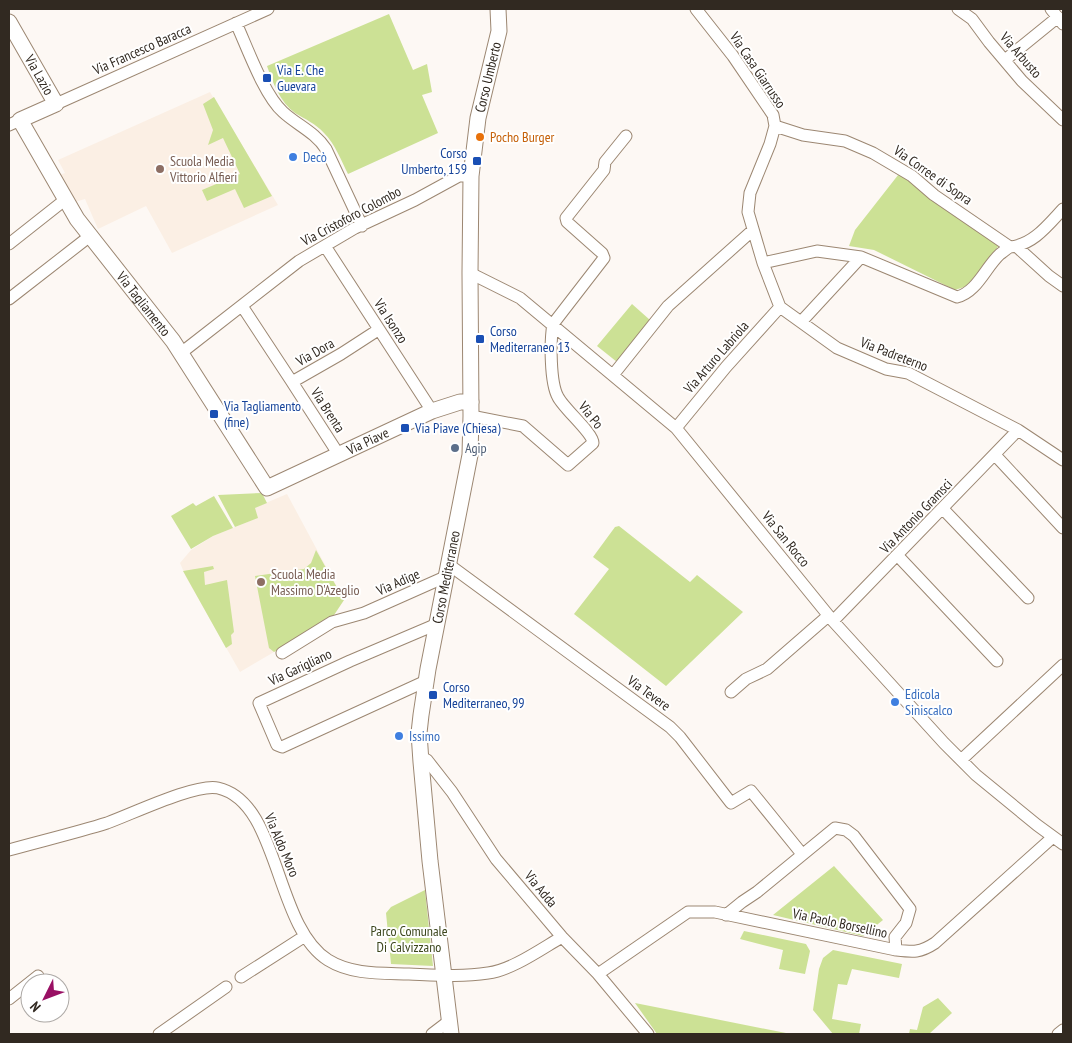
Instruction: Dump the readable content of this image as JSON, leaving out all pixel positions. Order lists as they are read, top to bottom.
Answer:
{
  "streets": {
    "main road": [
      "Via Lazio",
      "Corso Umberto",
      "Via Tagliamento",
      "Via Piave",
      "Corso Mediterraneo"
    ],
    "street": [
      "Via Francesco Baracca",
      "Via Arbusto",
      "Via Casa Giarrusso",
      "Via Corree di Sopra",
      "Via Cristoforo Colombo",
      "Via Isonzo",
      "Via Dora",
      "Via Padreterno",
      "Via Arturo Labriola",
      "Via Brenta",
      "Via Po",
      "Via Antonio Gramsci",
      "Via San Rocco",
      "Via Adige",
      "Via Garigliano",
      "Via Tevere",
      "Via Aldo Moro",
      "Via Adda",
      "Via Paolo Borsellino"
    ]
  },
  "crossings": [
    ["Via Francesco Baracca", "Via Lazio"],
    ["Via Casa Giarrusso", "Via Corree di Sopra"],
    ["Corso Umberto", "Via Cristoforo Colombo"],
    ["Corso Umberto", "Corso Mediterraneo"],
    ["Via Cristoforo Colombo", "Via Tagliamento"],
    ["Via Cristoforo Colombo", "Via Isonzo"],
    ["Via Cristoforo Colombo", "Via Dora"],
    ["Via Cristoforo Colombo", "Corso Mediterraneo"],
    ["Via Tagliamento", "Via Piave"],
    ["Via Isonzo", "Via Dora"],
    ["Via Isonzo", "Via Piave"],
    ["Via Dora", "Via Brenta"],
    ["Via Padreterno", "Via Arturo Labriola"],
    ["Via Padreterno", "Via Antonio Gramsci"],
    ["Via Arturo Labriola", "Via San Rocco"],
    ["Via Brenta", "Via Piave"],
    ["Via Po", "Via Piave"],
    ["Via Po", "Via San Rocco"],
    ["Via Po", "Corso Mediterraneo"],
    ["Via Piave", "Corso Mediterraneo"],
    ["Via Antonio Gramsci", "Via San Rocco"],
    ["Via San Rocco", "Corso Mediterraneo"],
    ["Via San Rocco", "Via Paolo Borsellino"],
    ["Corso Mediterraneo", "Via Adige"],
    ["Corso Mediterraneo", "Via Garigliano"],
    ["Corso Mediterraneo", "Via Tevere"],
    ["Corso Mediterraneo", "Via Aldo Moro"],
    ["Corso Mediterraneo", "Via Adda"],
    ["Via Adige", "Via Tevere"],
    ["Via Aldo Moro", "Via Adda"],
    ["Via Adda", "Via Paolo Borsellino"]
  ],
  "parks": ["Parco Comunale Di Calvizzano"],
  "places": {
    "transit": [
      "Via E. Che Guevara",
      "Corso Umberto, 159",
      "Corso Mediterraneo 13",
      "Via Tagliamento (fine)",
      "Via Piave (Chiesa)",
      "Corso Mediterraneo, 99"
    ],
    "other": [
      "Pocho Burger",
      "Decò",
      "Scuola Media Vittorio Alfieri",
      "Agip",
      "Scuola Media Massimo D'Azeglio",
      "Edicola Siniscalco",
      "Issimo"
    ]
  },
  "north": "bottom left"
}
